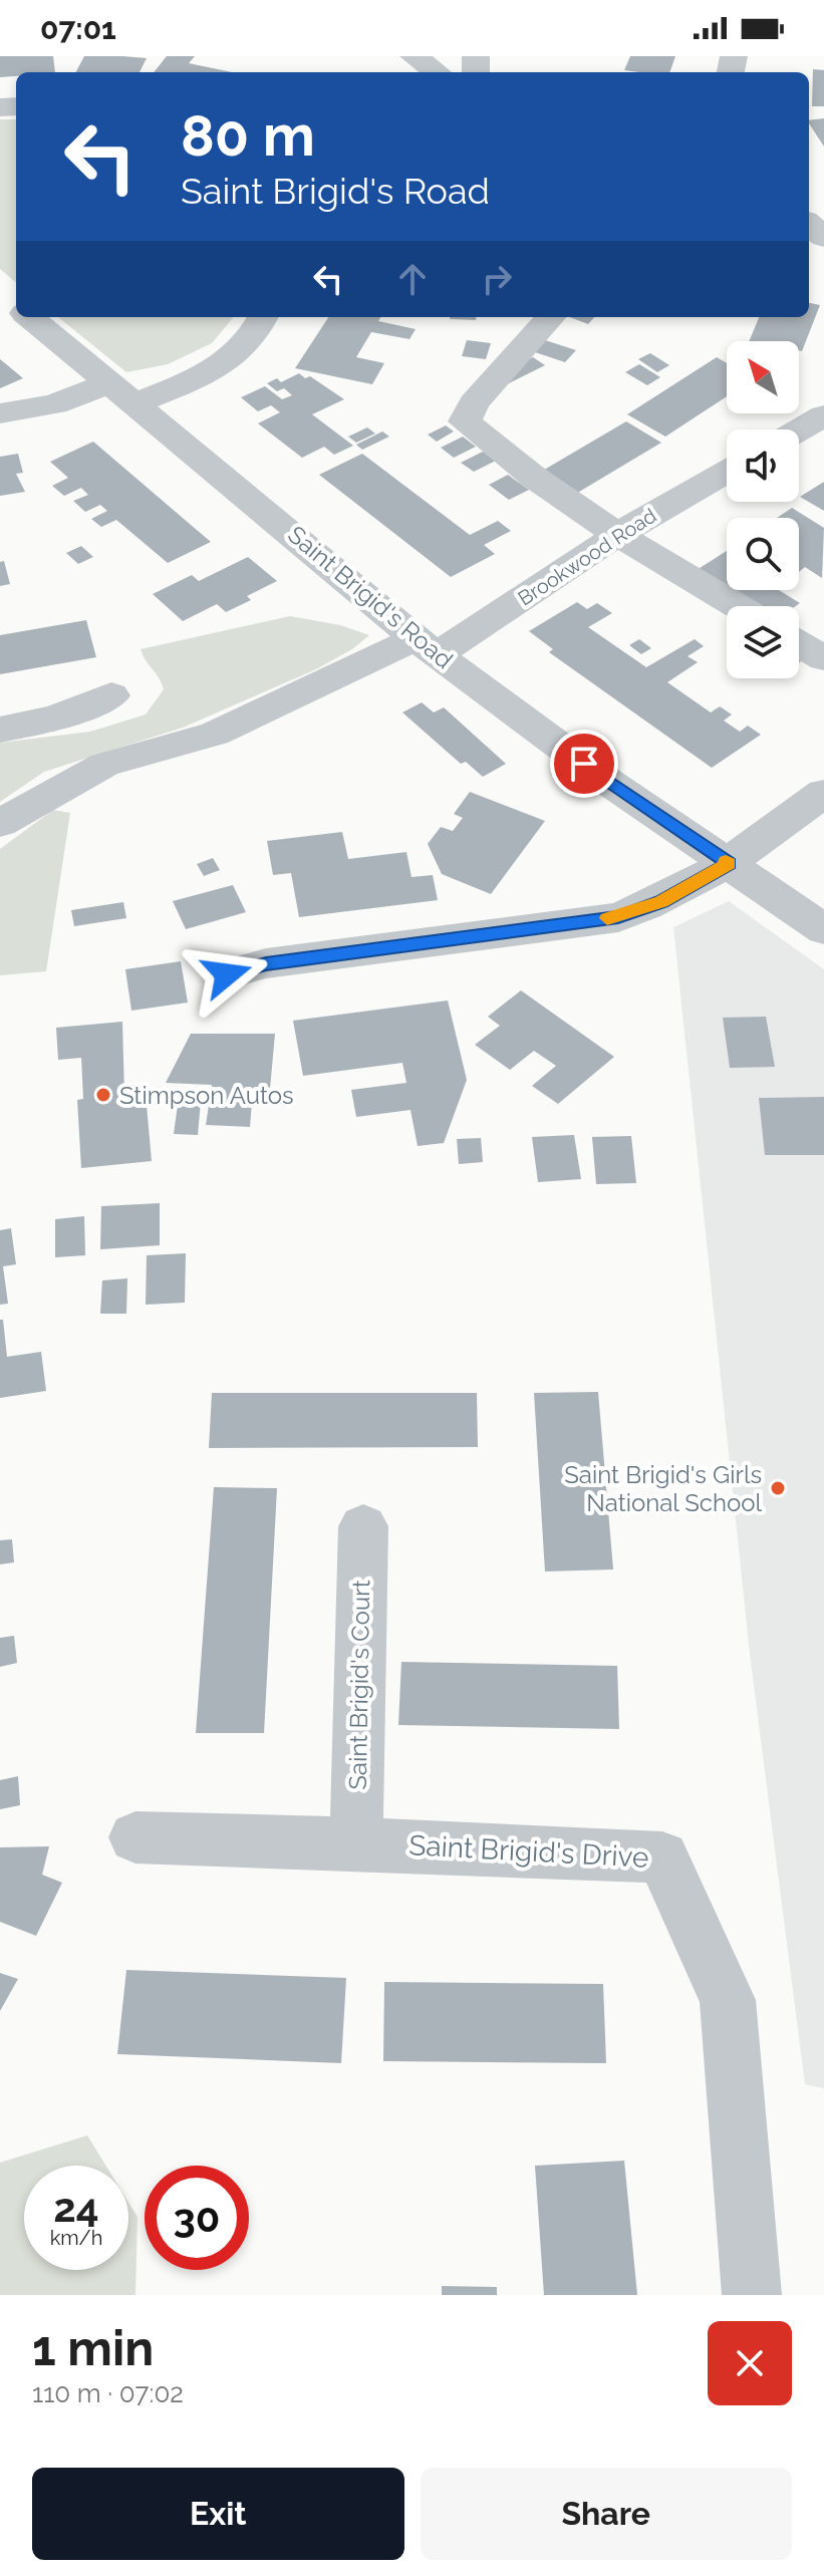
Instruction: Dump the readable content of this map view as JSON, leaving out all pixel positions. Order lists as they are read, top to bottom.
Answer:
{
  "streets": {
    "street": [
      "Brookwood Road",
      "Saint Brigid's Road",
      "Saint Brigid's Court",
      "Saint Brigid's Drive"
    ]
  },
  "crossings": [
    ["Brookwood Road", "Saint Brigid's Road"],
    ["Saint Brigid's Court", "Saint Brigid's Drive"]
  ],
  "places": ["Stimpson Autos", "Saint Brigid's Girls National School"],
  "north": "top left",
  "page": {
    "status": "07:01",
    "turn": ["80 m", "Saint Brigid's Road"],
    "speed": "24 km/h",
    "limit": "30",
    "heading": ["1 min", "110 m · 07:02"],
    "buttons": ["Exit", "Share"]
  }
}
